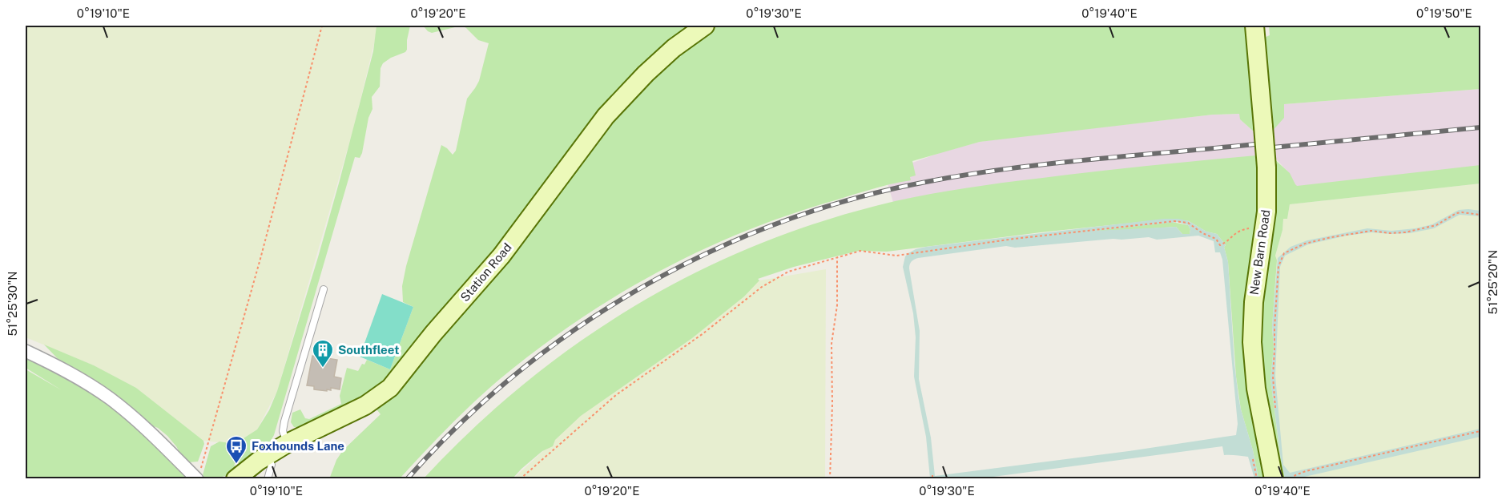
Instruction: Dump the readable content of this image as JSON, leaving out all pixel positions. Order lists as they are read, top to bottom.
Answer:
{
  "streets": {
    "main road": ["New Barn Road", "Station Road"]
  },
  "places": {
    "building": ["Southfleet"],
    "bus stop": ["Foxhounds Lane"]
  },
  "coordinates": [
    "0°19'10\"E",
    "0°19'20\"E",
    "0°19'30\"E",
    "0°19'40\"E",
    "0°19'50\"E",
    "51°25'20\"N",
    "51°25'30\"N"
  ]
}
